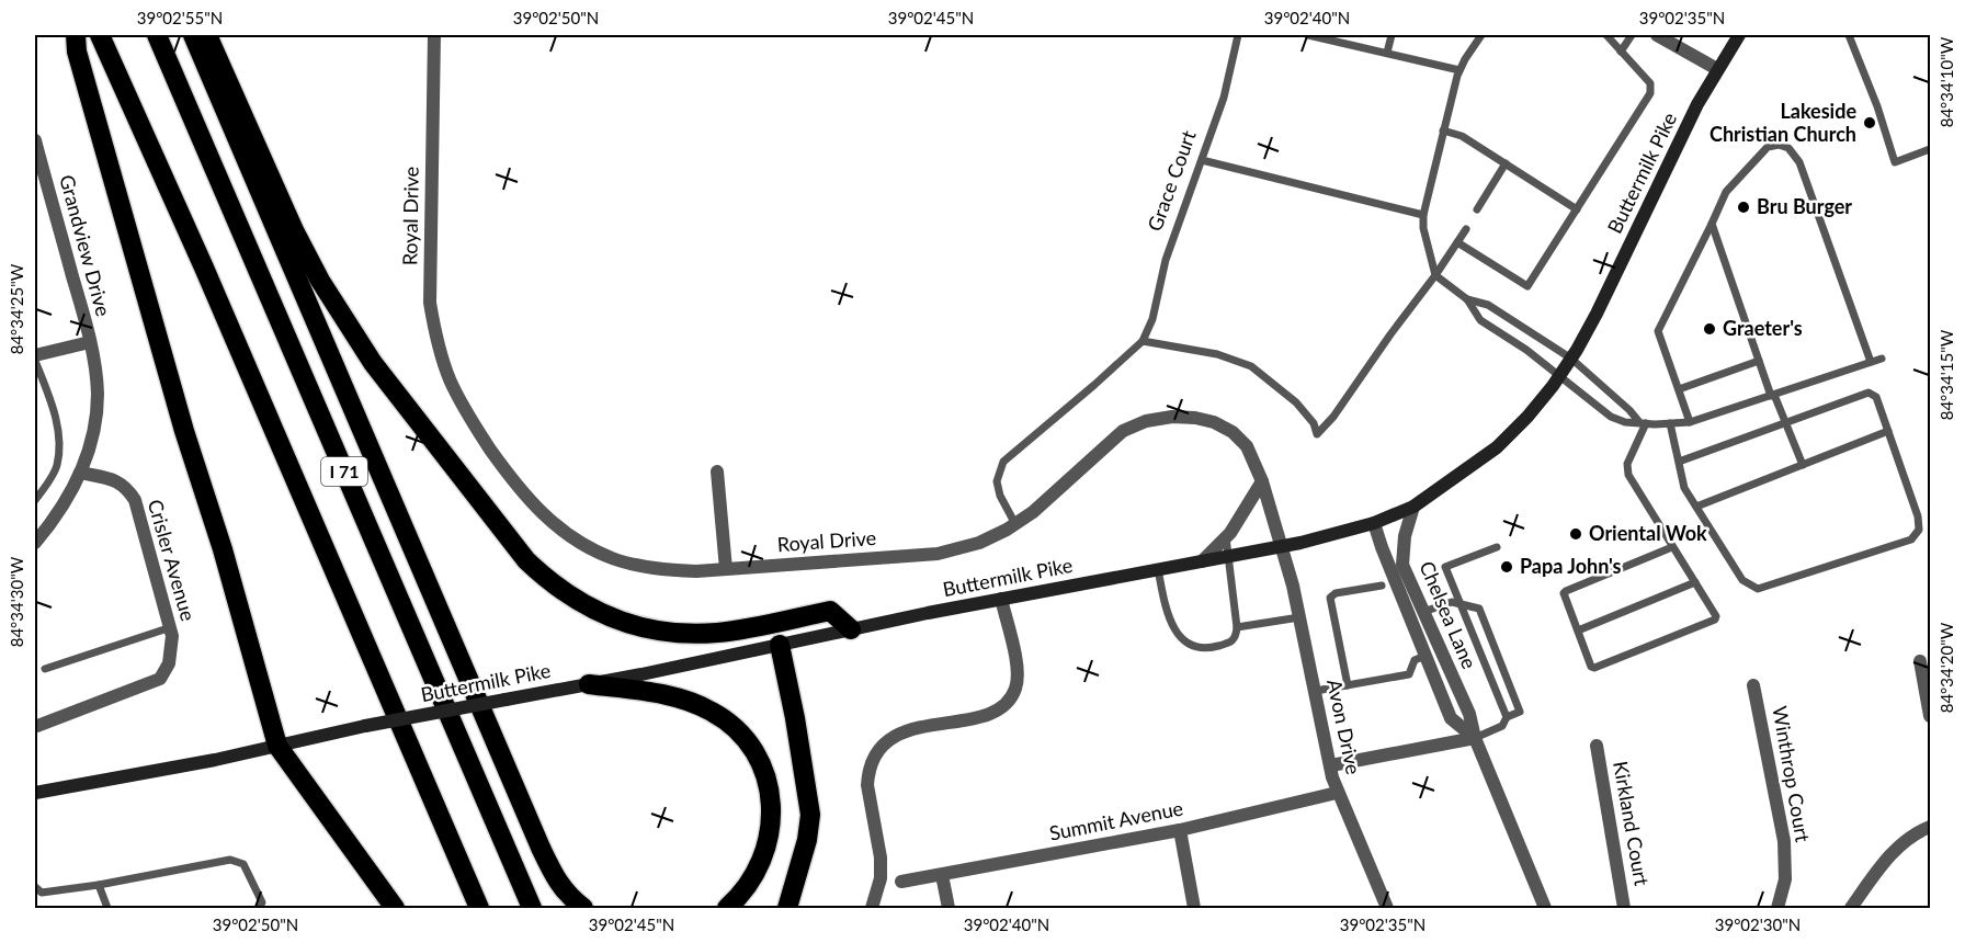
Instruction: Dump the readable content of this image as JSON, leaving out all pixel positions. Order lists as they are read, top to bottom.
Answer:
{
  "streets": {
    "highway": ["I 71"],
    "main road": ["Buttermilk Pike"],
    "street": [
      "Royal Drive",
      "Grandview Drive",
      "Crisler Avenue",
      "Chelsea Lane",
      "Avon Drive",
      "Winthrop Court",
      "Summit Avenue",
      "Kirkland Court"
    ],
    "lane": ["Grace Court"]
  },
  "crossings": [
    ["Buttermilk Pike", "Royal Drive"],
    ["Buttermilk Pike", "Chelsea Lane"],
    ["Buttermilk Pike", "Avon Drive"],
    ["Royal Drive", "Avon Drive"],
    ["Grandview Drive", "Crisler Avenue"],
    ["Avon Drive", "Summit Avenue"]
  ],
  "places": [
    "Lakeside Christian Church",
    "Bru Burger",
    "Graeter's",
    "Oriental Wok",
    "Papa John's"
  ],
  "coordinates": [
    "39°02'55\"N",
    "39°02'50\"N",
    "39°02'45\"N",
    "39°02'40\"N",
    "39°02'35\"N",
    "84°34'10\"W",
    "84°34'25\"W",
    "84°34'15\"W",
    "84°34'30\"W",
    "84°34'20\"W",
    "39°02'30\"N"
  ]
}
